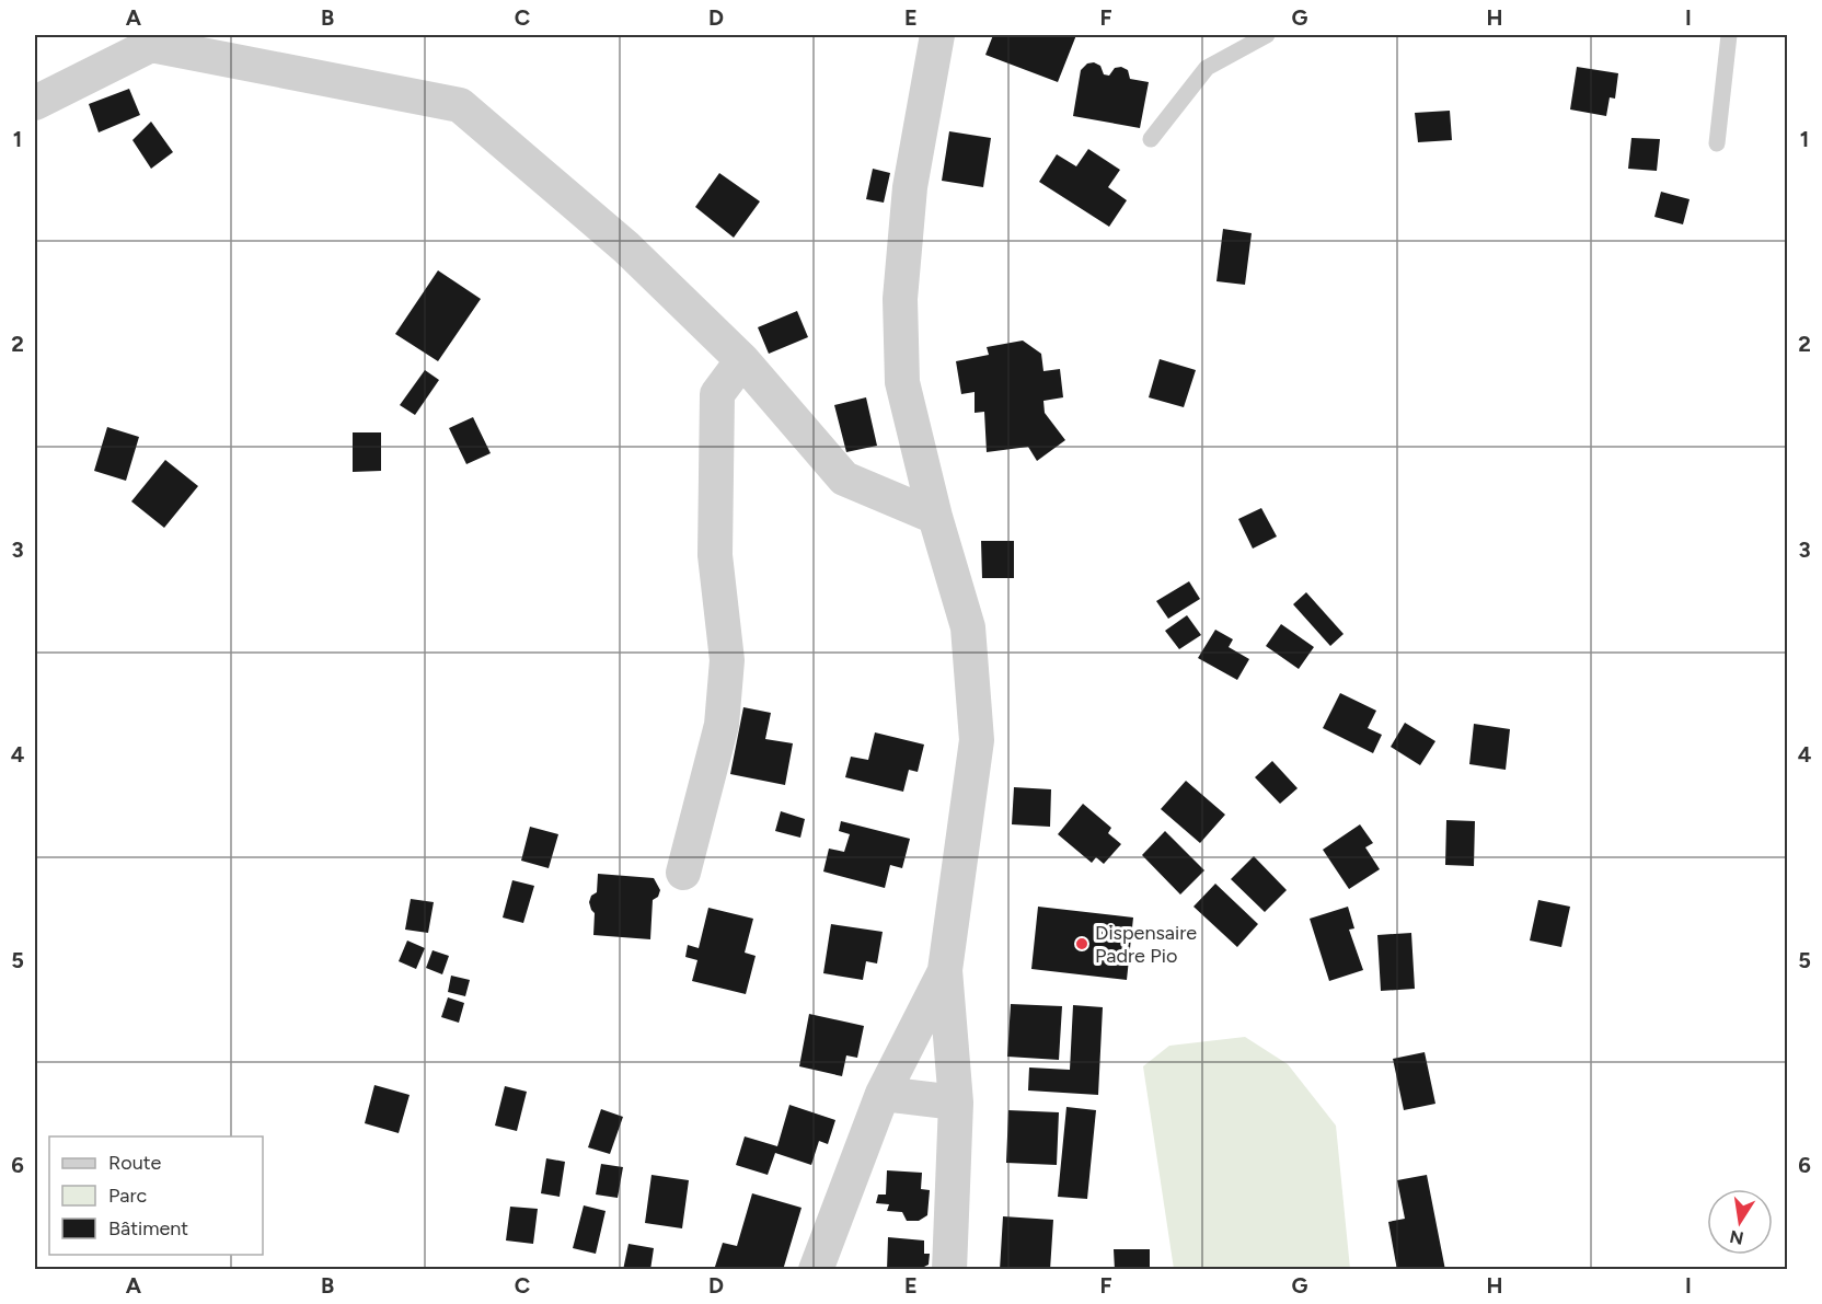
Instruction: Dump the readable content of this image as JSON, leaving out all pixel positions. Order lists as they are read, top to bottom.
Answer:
{
  "places": ["Dispensaire Padre Pio"],
  "legend": ["Route", "Parc", "Bâtiment"],
  "north": "bottom",
  "grid": {
    "columns": [
      "A",
      "B",
      "C",
      "D",
      "E",
      "F",
      "G",
      "H",
      "I"
    ],
    "rows": [
      "1",
      "2",
      "3",
      "4",
      "5",
      "6"
    ]
  }
}
